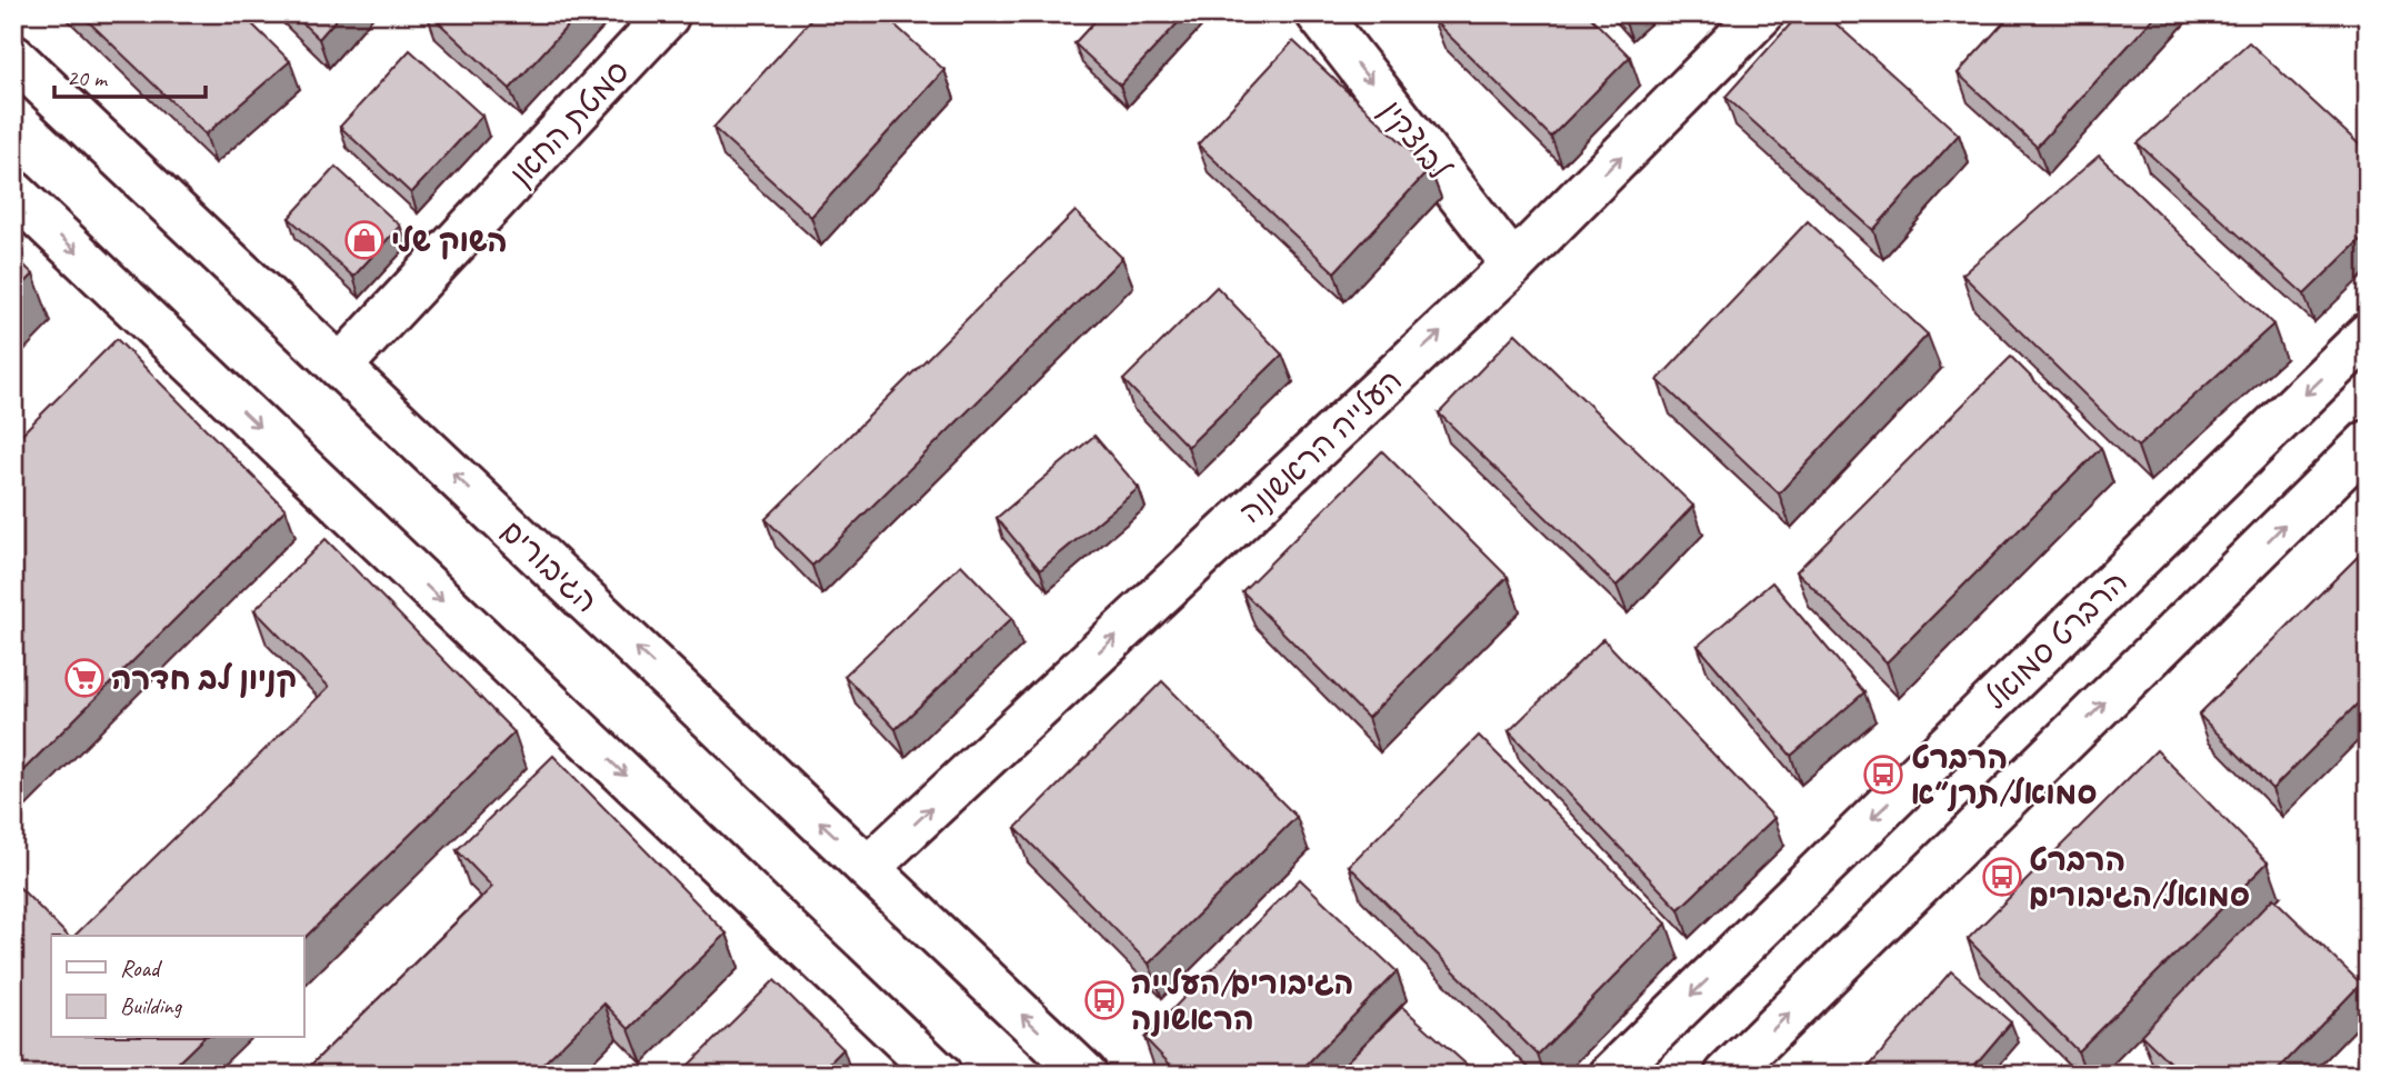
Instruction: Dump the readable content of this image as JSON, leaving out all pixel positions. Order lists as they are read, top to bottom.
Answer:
{
  "streets": {
    "street": [
      "סמטת החאן",
      "לבוצקין",
      "העלייה הראשונה",
      "הגיבורים",
      "הרברט סמואל"
    ]
  },
  "crossings": [
    ["סמטת החאן", "הגיבורים"],
    ["לבוצקין", "העלייה הראשונה"],
    ["העלייה הראשונה", "הגיבורים"]
  ],
  "one_way": ["לבוצקין", "העלייה הראשונה"],
  "places": {
    "shop": ["השוק שלי"],
    "supermarket": ["קניון לב חדרה"],
    "bus stop": ["הרברט סמואל/תרנ״א", "הרברט סמואל/הגיבורים", "הגיבורים/העלייה הראשונה"]
  },
  "legend": ["Road", "Building"],
  "scale_bar": "20 m"
}
